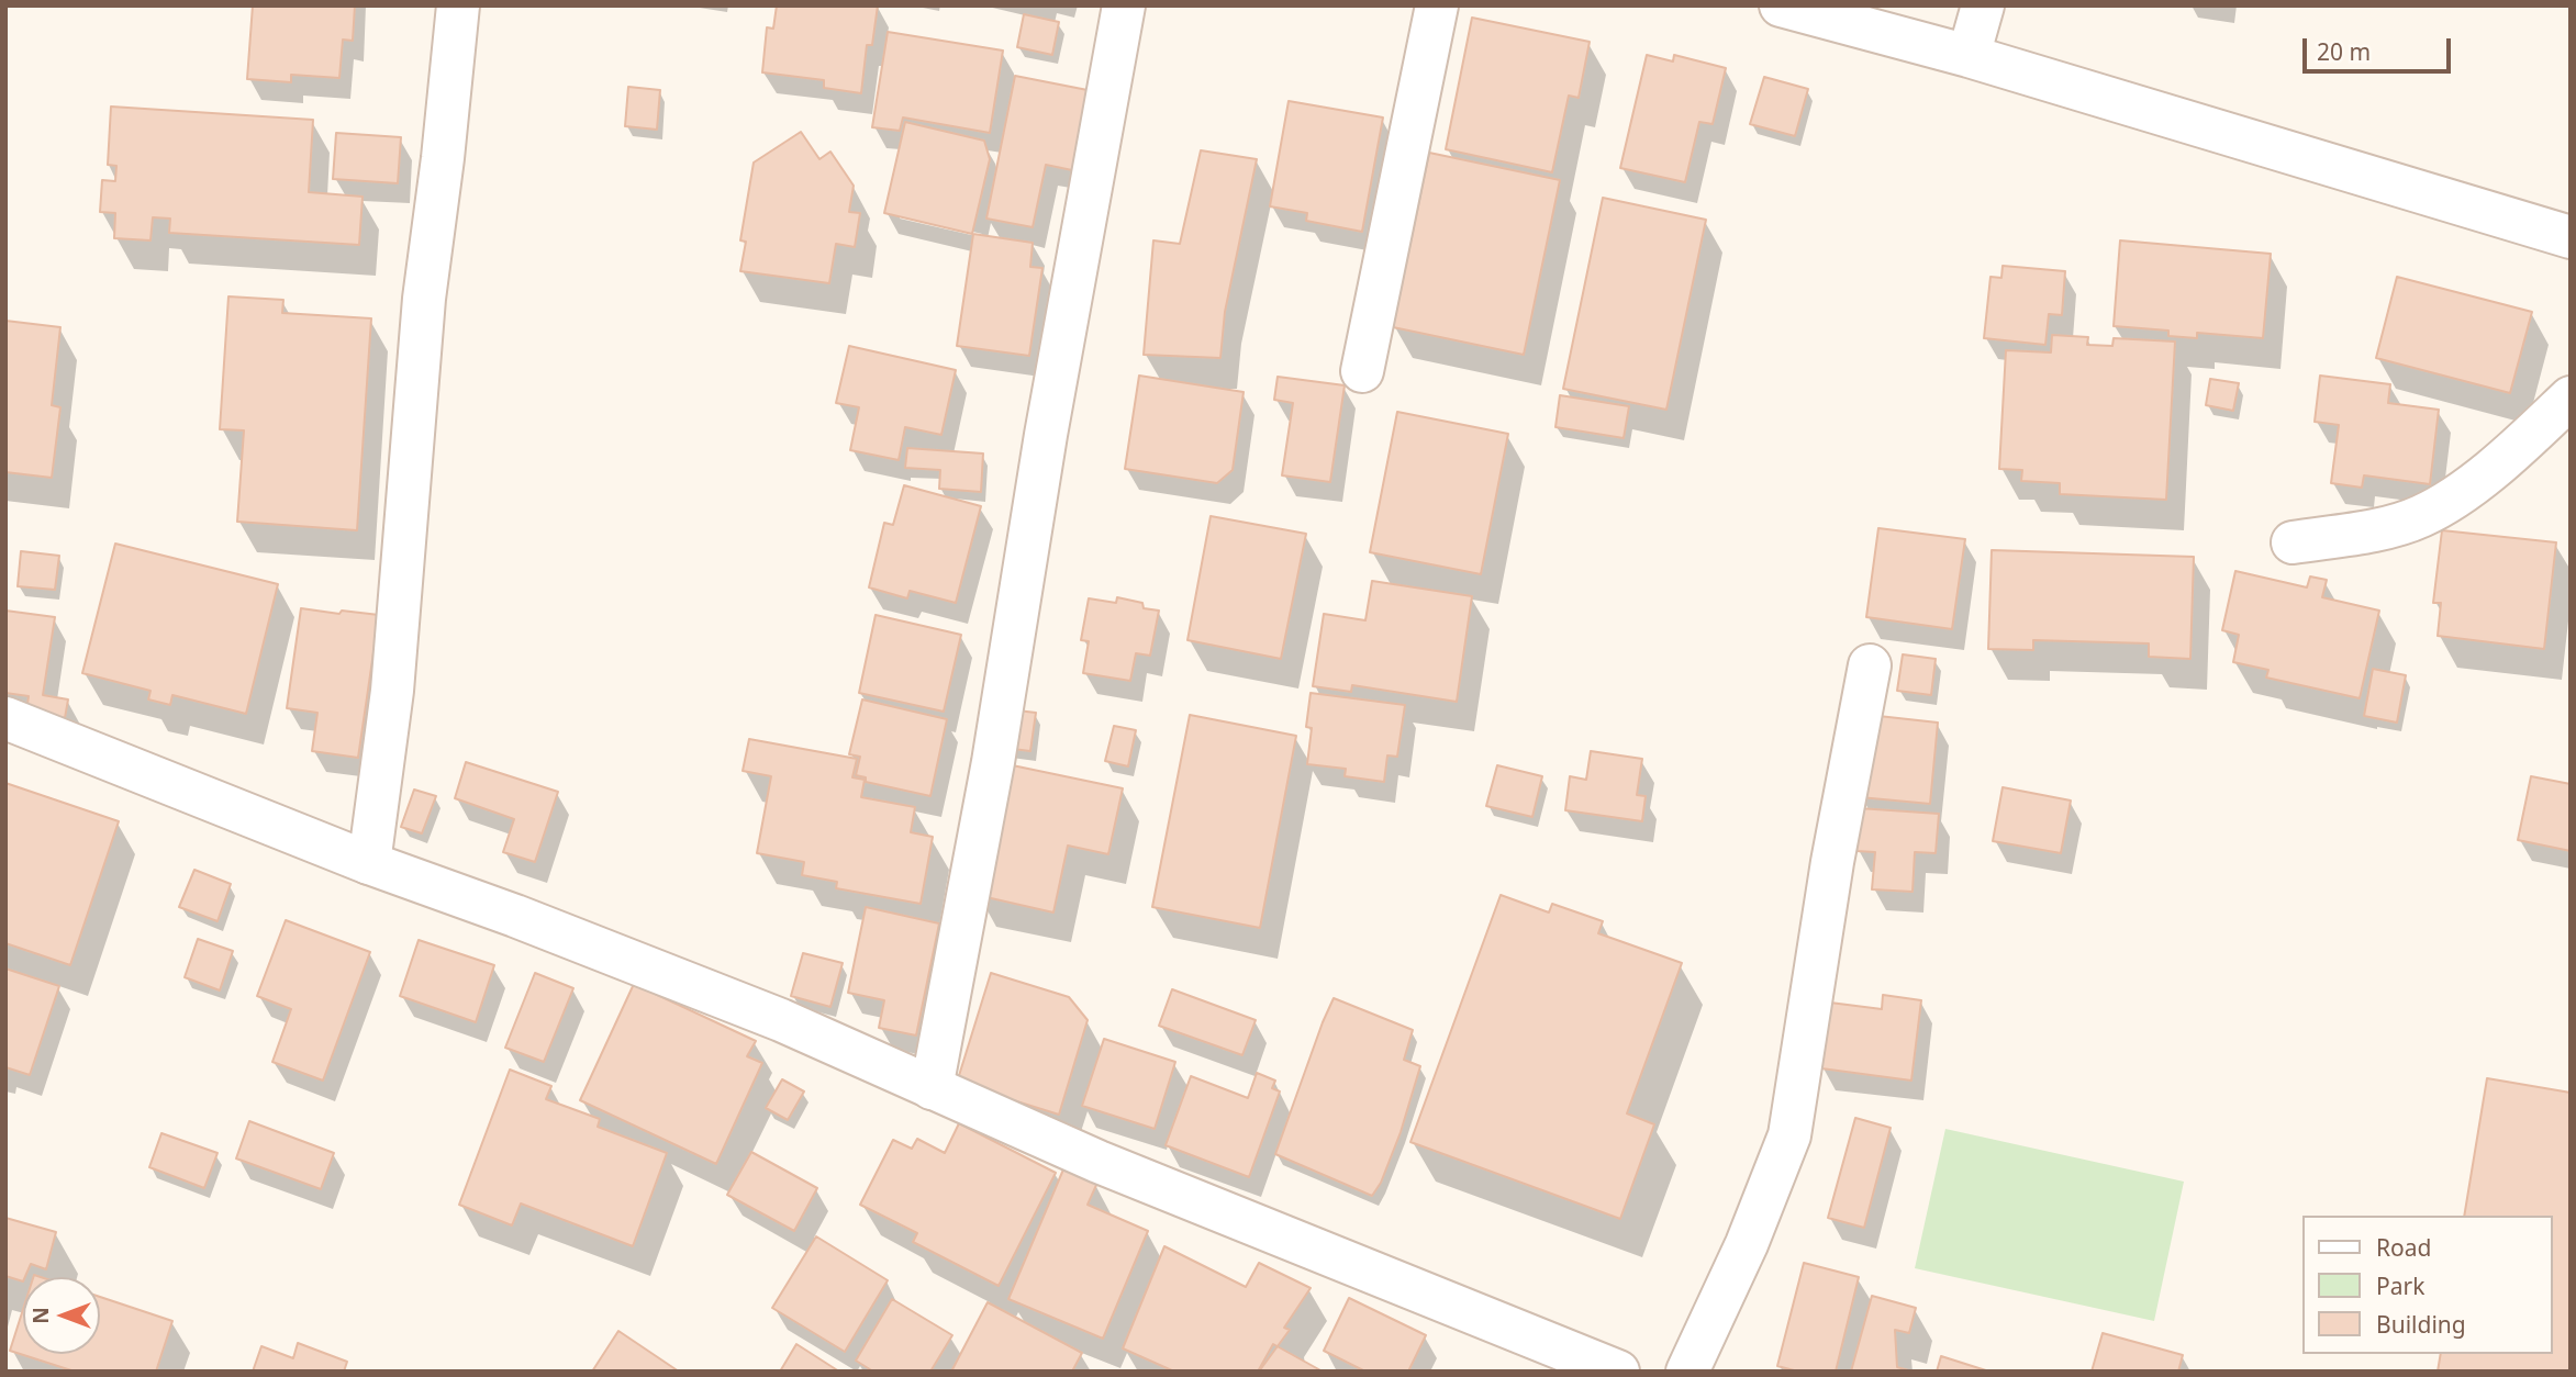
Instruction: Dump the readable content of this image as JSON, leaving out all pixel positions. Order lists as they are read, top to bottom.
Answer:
{
  "legend": ["Road", "Park", "Building"],
  "scale_bar": "20 m",
  "north": "left"
}
